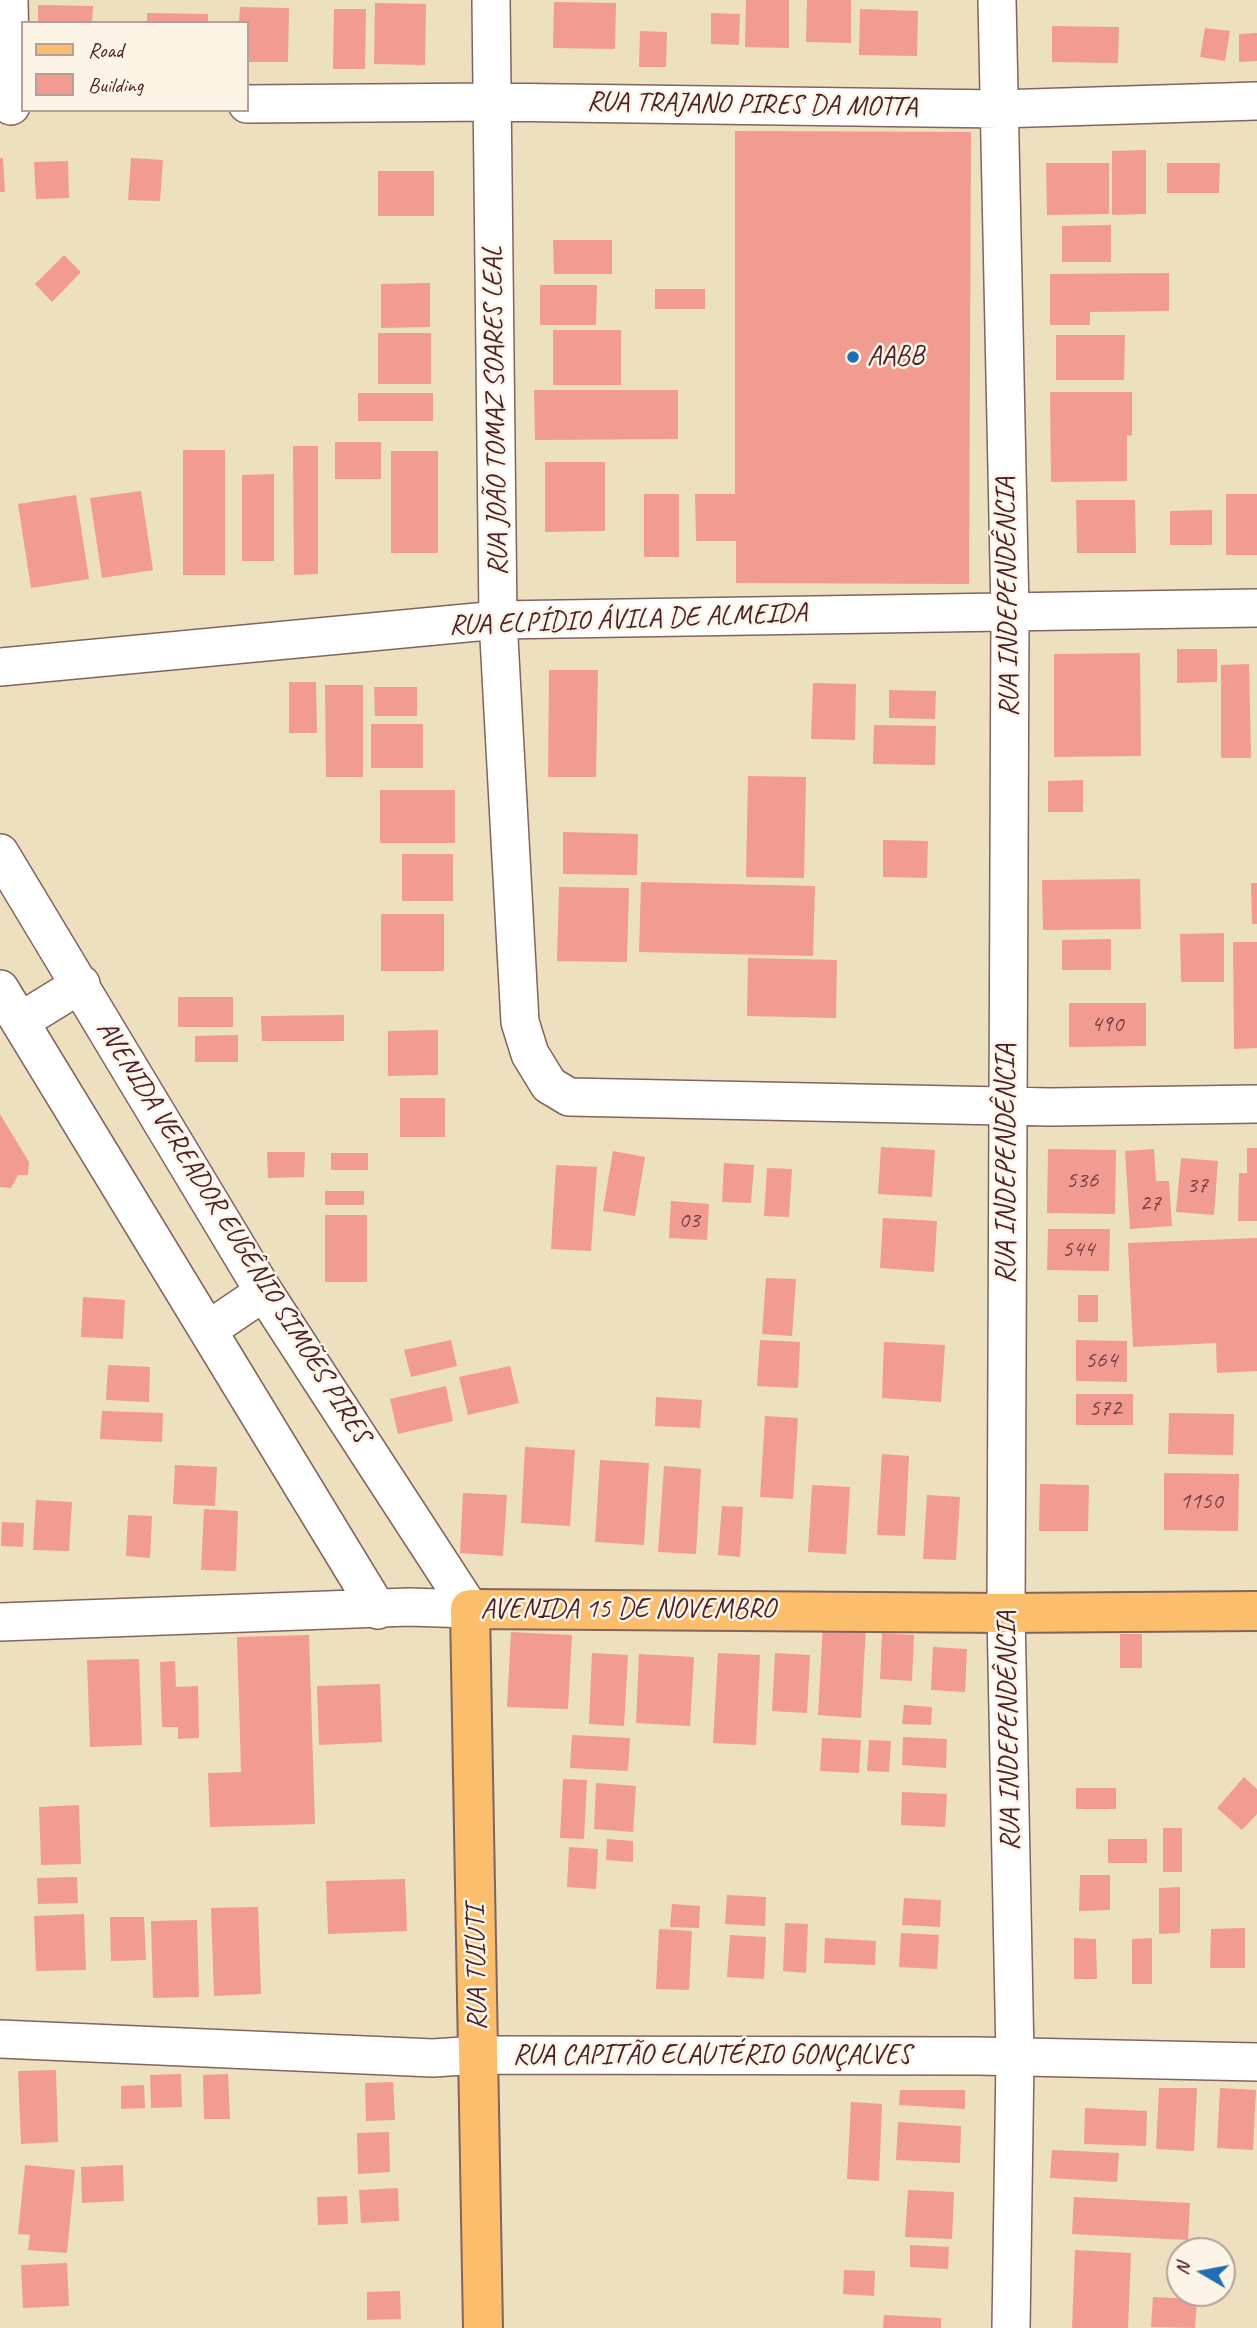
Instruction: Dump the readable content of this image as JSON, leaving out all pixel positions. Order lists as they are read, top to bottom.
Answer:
{
  "streets": {
    "main road": ["AVENIDA 15 DE NOVEMBRO", "RUA TUIUTI"],
    "street": [
      "RUA TRAJANO PIRES DA MOTTA",
      "RUA JOÃO TOMAZ SOARES LEAL",
      "RUA INDEPENDÊNCIA",
      "RUA ELPÍDIO ÁVILA DE ALMEIDA",
      "AVENIDA VEREADOR EUGÊNIO SIMÕES PIRES",
      "RUA CAPITÃO ELAUTÉRIO GONÇALVES"
    ]
  },
  "crossings": [
    ["RUA TRAJANO PIRES DA MOTTA", "RUA JOÃO TOMAZ SOARES LEAL"],
    ["RUA TRAJANO PIRES DA MOTTA", "RUA INDEPENDÊNCIA"],
    ["RUA JOÃO TOMAZ SOARES LEAL", "RUA INDEPENDÊNCIA"],
    ["RUA JOÃO TOMAZ SOARES LEAL", "RUA ELPÍDIO ÁVILA DE ALMEIDA"],
    ["RUA INDEPENDÊNCIA", "RUA ELPÍDIO ÁVILA DE ALMEIDA"],
    ["RUA INDEPENDÊNCIA", "AVENIDA 15 DE NOVEMBRO"],
    ["RUA INDEPENDÊNCIA", "RUA CAPITÃO ELAUTÉRIO GONÇALVES"],
    ["AVENIDA VEREADOR EUGÊNIO SIMÕES PIRES", "AVENIDA 15 DE NOVEMBRO"],
    ["AVENIDA VEREADOR EUGÊNIO SIMÕES PIRES", "RUA TUIUTI"],
    ["AVENIDA 15 DE NOVEMBRO", "RUA TUIUTI"],
    ["RUA TUIUTI", "RUA CAPITÃO ELAUTÉRIO GONÇALVES"]
  ],
  "places": ["AABB"],
  "house_numbers": [
    "490",
    "536",
    "37",
    "27",
    "03",
    "544",
    "564",
    "572",
    "1150"
  ],
  "legend": ["Road", "Building"],
  "north": "left"
}
